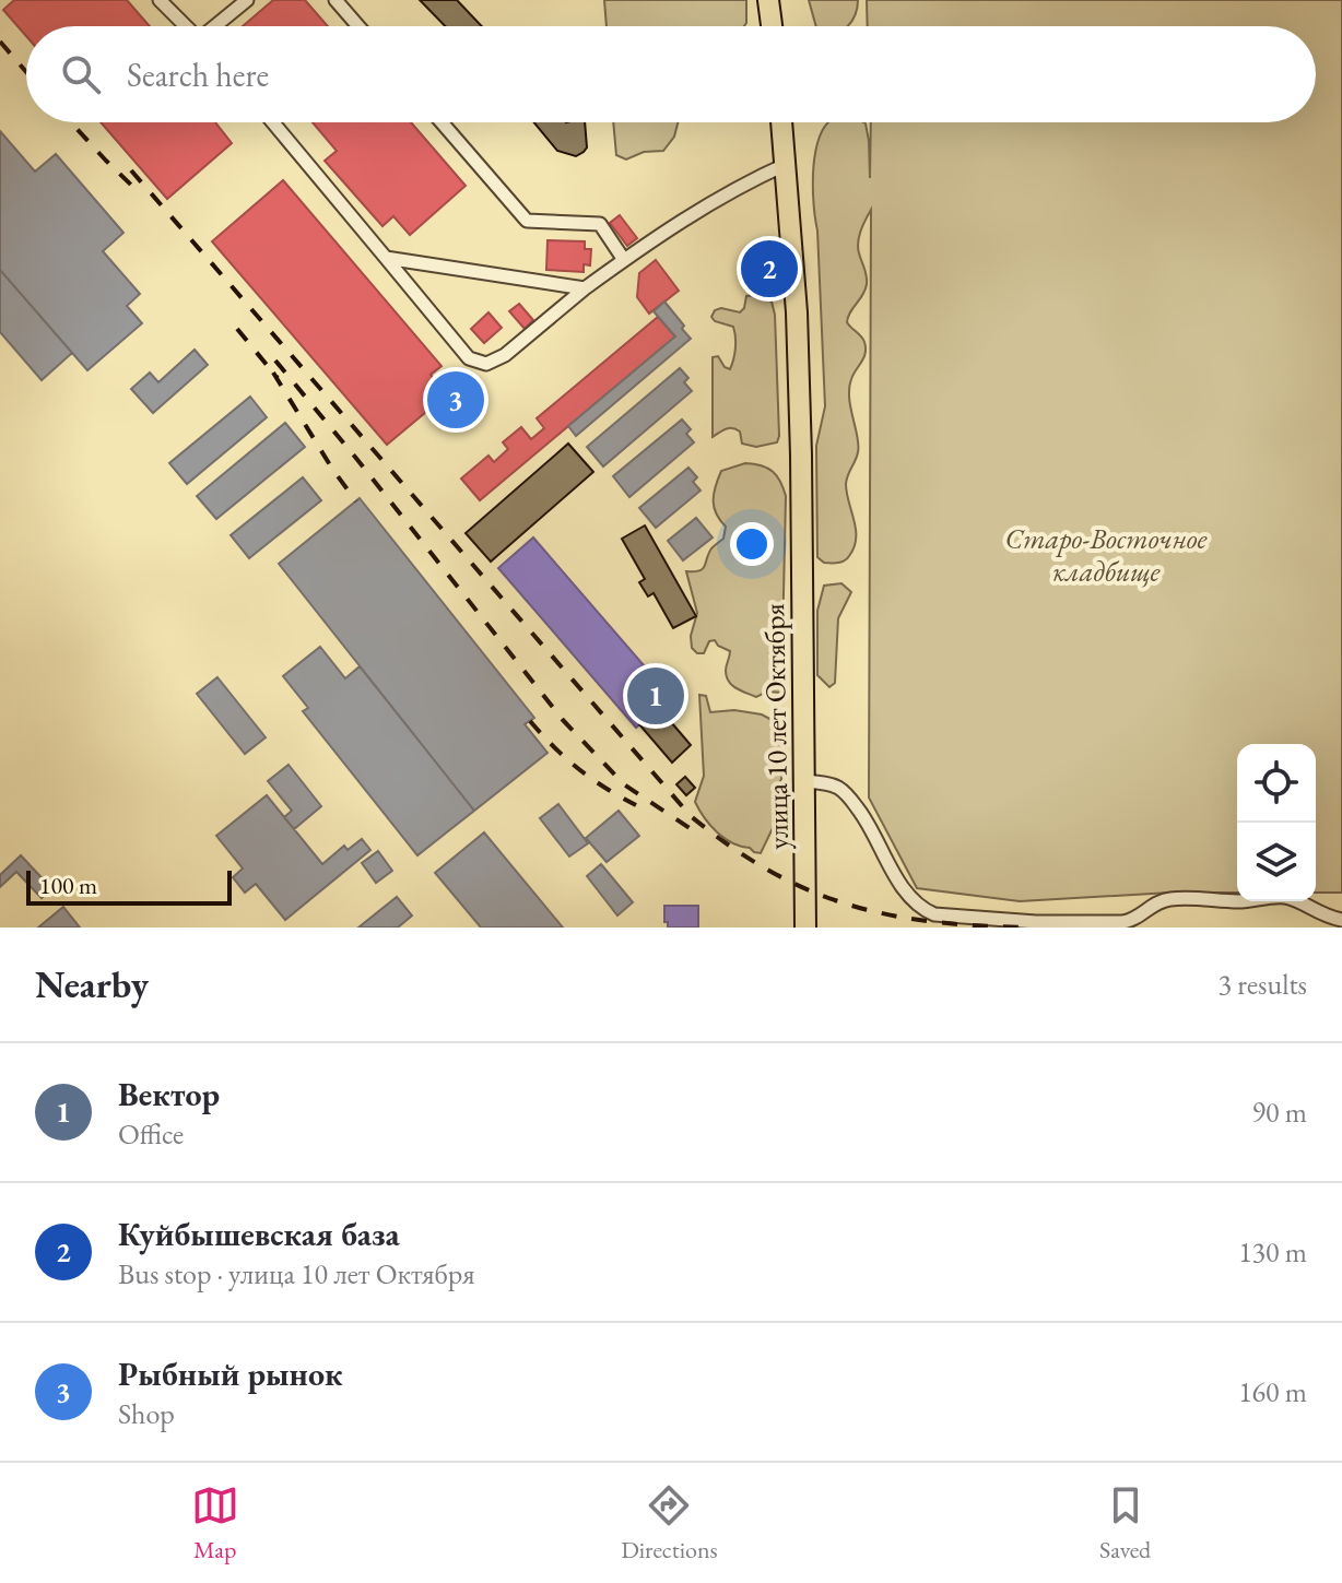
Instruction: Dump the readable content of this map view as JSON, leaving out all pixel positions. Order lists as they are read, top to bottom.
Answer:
{
  "streets": {
    "main road": ["улица 10 лет Октября"]
  },
  "parks": ["Старо-Восточное кладбище"],
  "scale_bar": "100 m",
  "page": {
    "search": "Search here",
    "pins": ["2", "3", "1"],
    "scale": "100 m",
    "heading": ["Nearby", "3 results"],
    "list": [
      {
        "mark": "1",
        "name": "Вектор",
        "note": "Office",
        "value": "90 m"
      },
      {
        "mark": "2",
        "name": "Куйбышевская база",
        "note": "Bus stop · улица 10 лет Октября",
        "value": "130 m"
      },
      {
        "mark": "3",
        "name": "Рыбный рынок",
        "note": "Shop",
        "value": "160 m"
      }
    ],
    "nav": ["Map", "Directions", "Saved"]
  }
}
